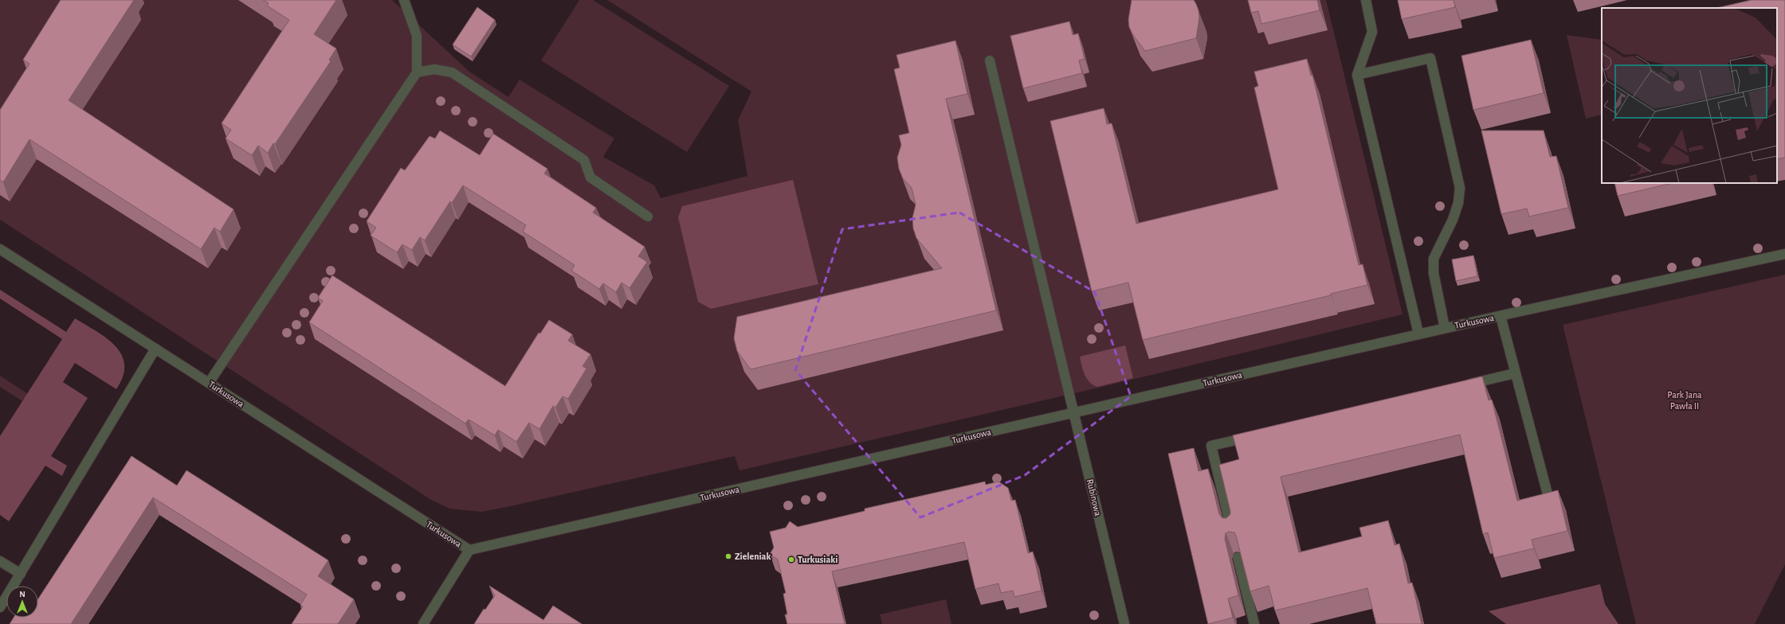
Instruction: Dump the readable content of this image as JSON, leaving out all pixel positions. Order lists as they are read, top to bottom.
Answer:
{
  "streets": {
    "street": ["Turkusowa", "Rubinowa"]
  },
  "crossings": [
    ["Turkusowa", "Rubinowa"]
  ],
  "parks": ["Park Jana Pawła II"],
  "places": ["Zieleniak", "Turkusiaki"],
  "north": "top"
}
